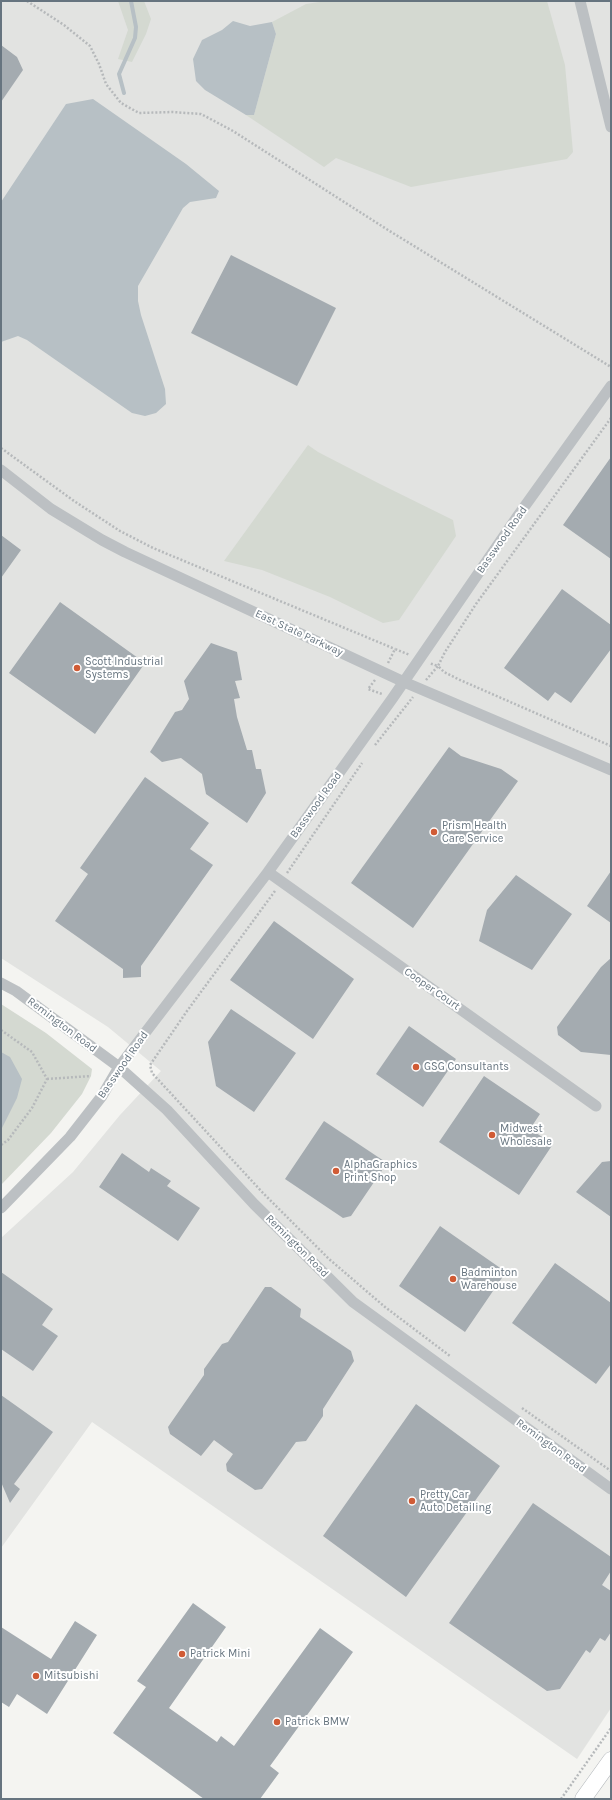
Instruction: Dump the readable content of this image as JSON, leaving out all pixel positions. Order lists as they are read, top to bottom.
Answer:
{
  "streets": {
    "street": [
      "Basswood Road",
      "East State Parkway",
      "Cooper Court",
      "Remington Road"
    ]
  },
  "crossings": [
    ["Basswood Road", "East State Parkway"],
    ["Basswood Road", "Cooper Court"],
    ["Basswood Road", "Remington Road"]
  ],
  "places": [
    "Scott Industrial Systems",
    "Prism Health Care Service",
    "GSG Consultants",
    "Midwest Wholesale",
    "AlphaGraphics Print Shop",
    "Badminton Warehouse",
    "Pretty Car Auto Detailing",
    "Patrick Mini",
    "Mitsubishi",
    "Patrick BMW"
  ]
}
